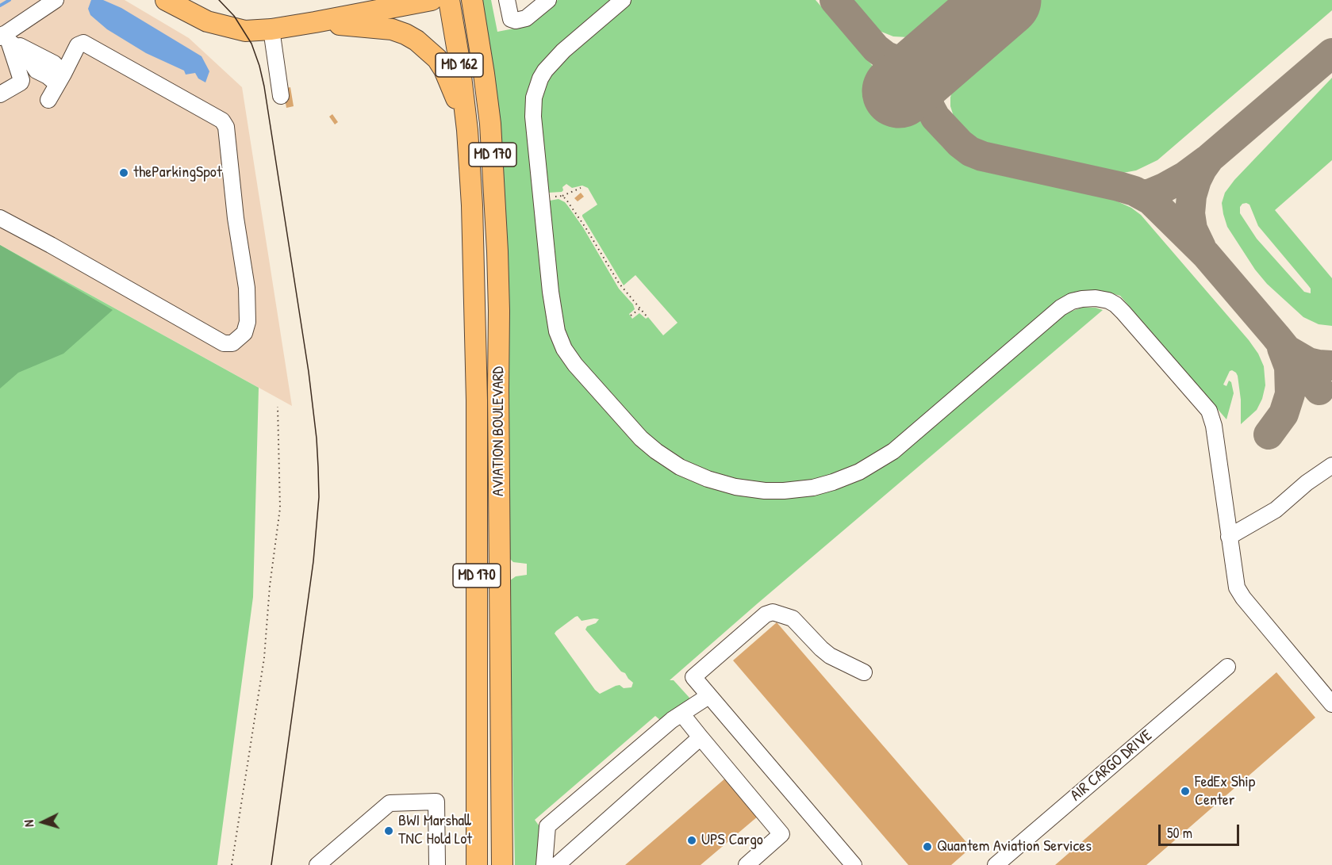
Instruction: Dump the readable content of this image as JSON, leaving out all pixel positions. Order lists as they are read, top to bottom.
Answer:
{
  "streets": {
    "main road": ["MD 162", "MD 170", "AVIATION BOULEVARD"],
    "street": ["AIR CARGO DRIVE"]
  },
  "crossings": [
    ["MD 170", "AVIATION BOULEVARD"]
  ],
  "places": [
    "theParkingSpot",
    "FedEx Ship Center",
    "BWI Marshall TNC Hold Lot",
    "UPS Cargo",
    "Quantem Aviation Services"
  ],
  "scale_bar": "50 m",
  "north": "left"
}
